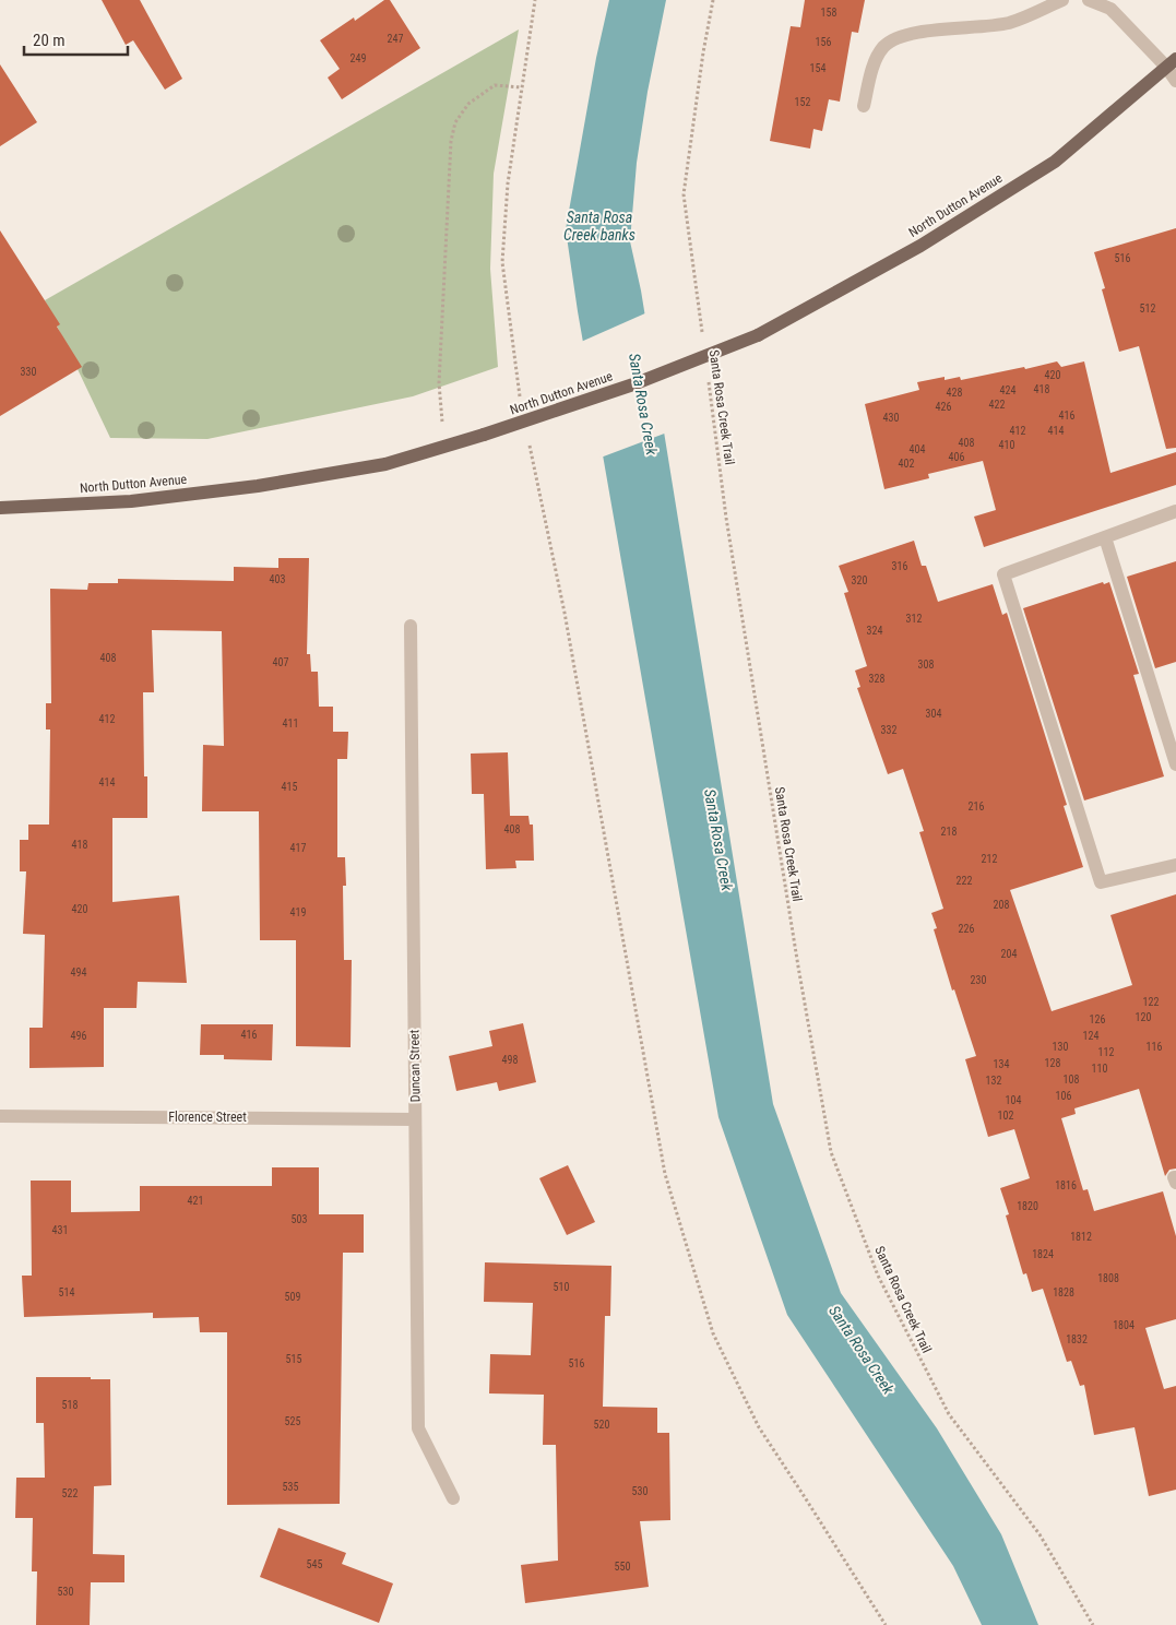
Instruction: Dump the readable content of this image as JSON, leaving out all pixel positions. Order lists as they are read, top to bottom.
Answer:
{
  "streets": {
    "main road": ["North Dutton Avenue"],
    "street": ["Duncan Street", "Florence Street"],
    "path": ["Santa Rosa Creek Trail"]
  },
  "crossings": [
    ["Duncan Street", "Florence Street"]
  ],
  "water": ["Santa Rosa Creek banks", "Santa Rosa Creek"],
  "house_numbers": [
    "158",
    "247",
    "156",
    "249",
    "154",
    "152",
    "516",
    "512",
    "330",
    "420",
    "418",
    "424",
    "428",
    "422",
    "426",
    "416",
    "430",
    "412",
    "414",
    "408",
    "410",
    "404",
    "406",
    "402",
    "316",
    "403",
    "320",
    "312",
    "324",
    "408",
    "407",
    "308",
    "328",
    "304",
    "412",
    "411",
    "332",
    "414",
    "415",
    "216",
    "408",
    "218",
    "418",
    "417",
    "212",
    "222",
    "208",
    "420",
    "419",
    "226",
    "204",
    "494",
    "230",
    "122",
    "120",
    "126",
    "416",
    "496",
    "124",
    "130",
    "116",
    "112",
    "498",
    "128",
    "134",
    "110",
    "108",
    "132",
    "106",
    "104",
    "102",
    "1816",
    "421",
    "1820",
    "503",
    "431",
    "1812",
    "1824",
    "1808",
    "510",
    "514",
    "1828",
    "509",
    "1804",
    "1832",
    "515",
    "516",
    "518",
    "525",
    "520",
    "535",
    "530",
    "522",
    "545",
    "550",
    "530"
  ],
  "scale_bar": "20 m"
}
